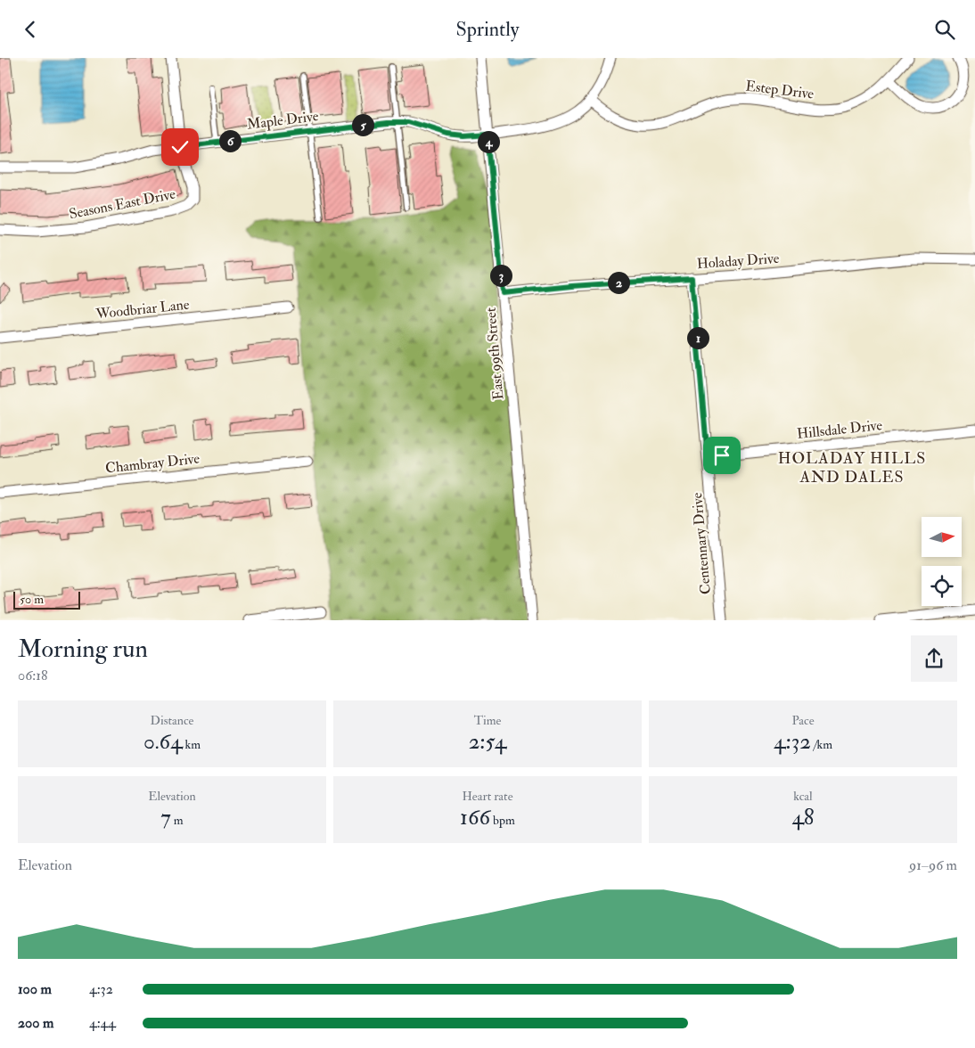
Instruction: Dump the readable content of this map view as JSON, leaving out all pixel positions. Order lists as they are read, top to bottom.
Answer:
{
  "streets": {
    "street": [
      "Estep Drive",
      "Maple Drive",
      "Seasons East Drive",
      "Holaday Drive",
      "Woodbriar Lane",
      "East 99th Street",
      "Hillsdale Drive",
      "Chambray Drive",
      "Centennary Drive"
    ]
  },
  "crossings": [
    ["Estep Drive", "Maple Drive"],
    ["Maple Drive", "Seasons East Drive"],
    ["Maple Drive", "East 99th Street"],
    ["Holaday Drive", "East 99th Street"],
    ["Holaday Drive", "Centennary Drive"],
    ["Hillsdale Drive", "Centennary Drive"]
  ],
  "districts": ["HOLADAY HILLS AND DALES"],
  "scale_bar": "50 m",
  "north": "right",
  "page": {
    "header": "Sprintly",
    "pins": [
      "5",
      "6",
      "4",
      "3",
      "2",
      "1"
    ],
    "scale": "50 m",
    "heading": ["Morning run", "06:18"],
    "stats": [
      ["Distance", "0.64 km"],
      ["Time", "2:54"],
      ["Pace", "4:32 /km"],
      ["Elevation", "7 m"],
      ["Heart rate", "166 bpm"],
      ["kcal", "48"]
    ],
    "chart": ["Elevation", "91–96 m"],
    "list": [
      {
        "name": "100 m",
        "note": "4:32"
      },
      {
        "name": "200 m",
        "note": "4:44"
      }
    ]
  }
}
